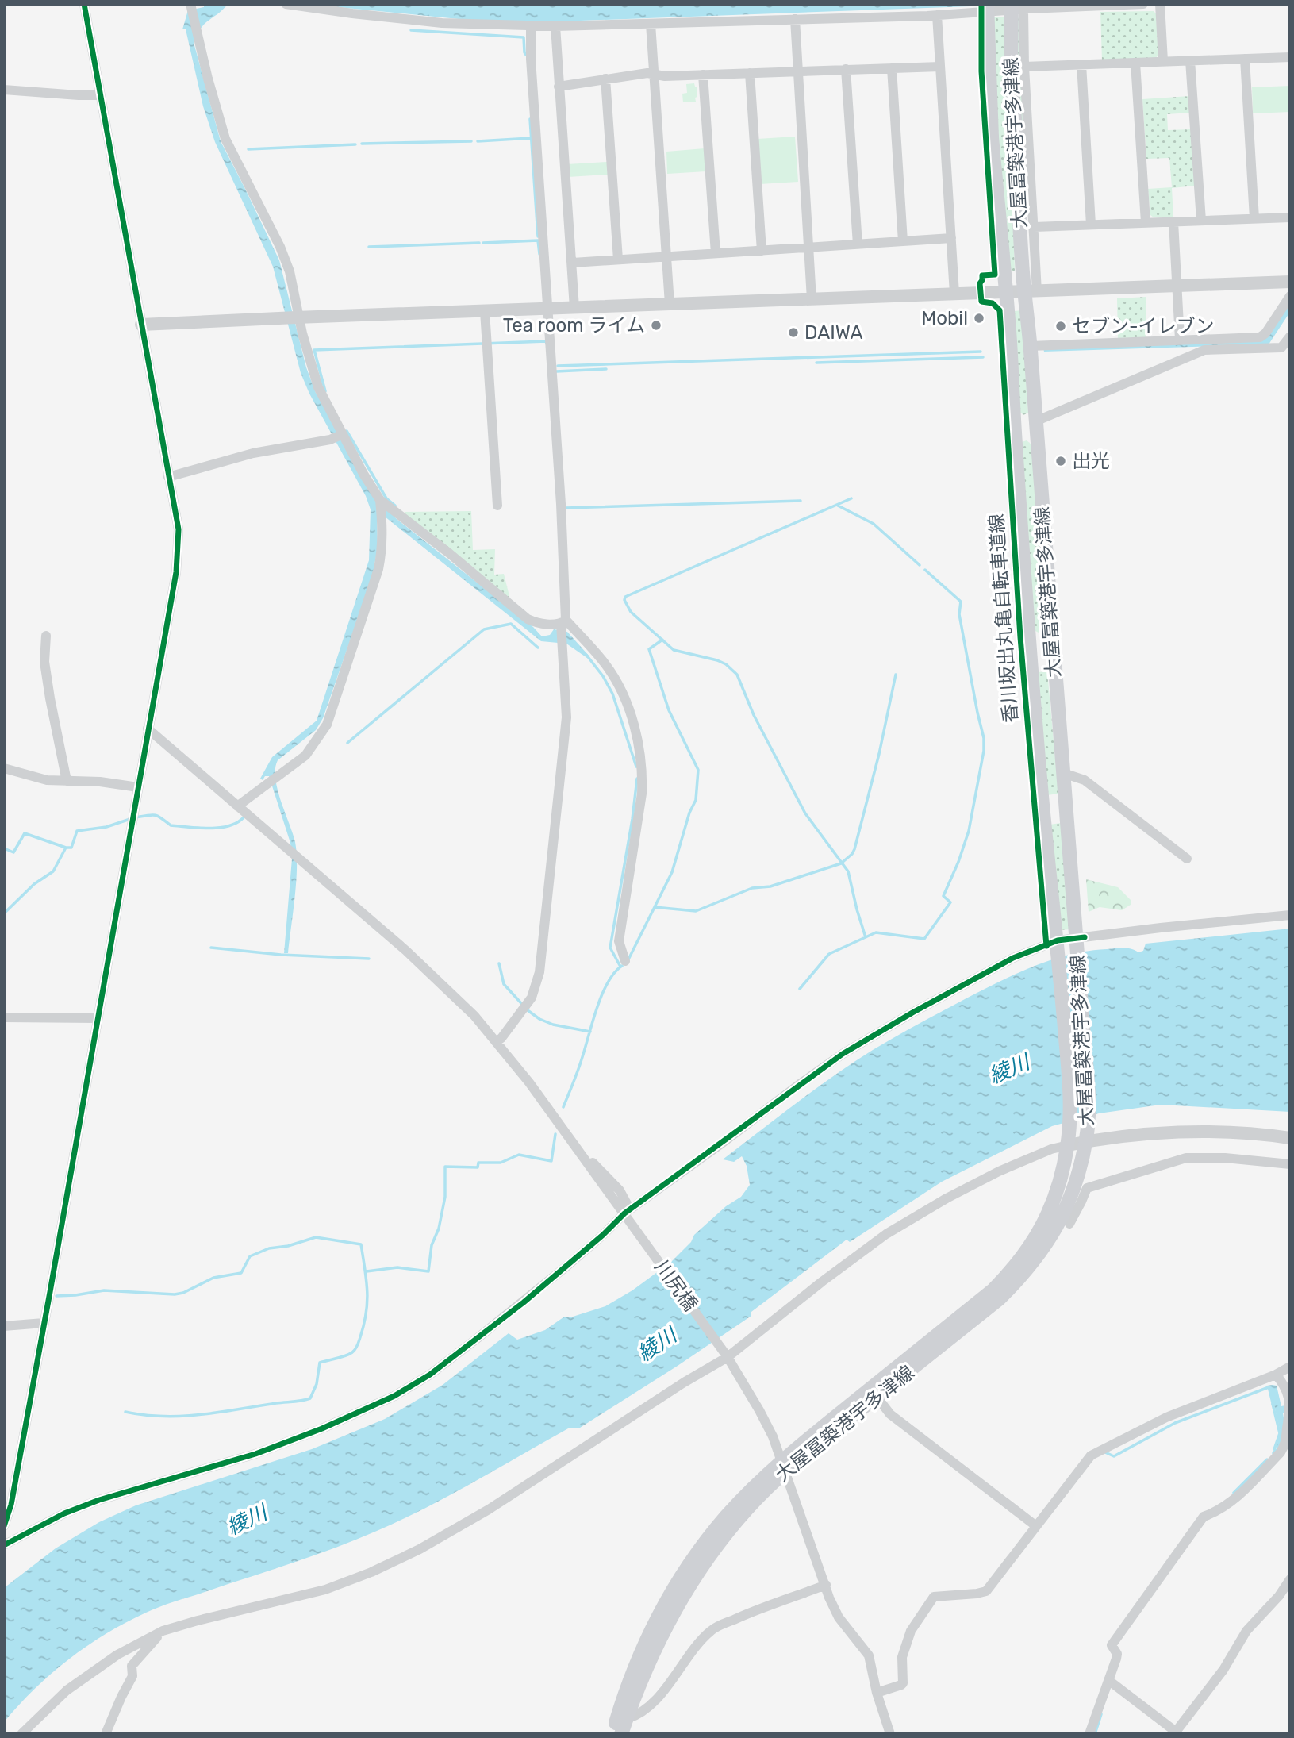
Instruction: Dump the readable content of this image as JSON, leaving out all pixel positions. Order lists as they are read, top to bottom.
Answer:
{
  "streets": {
    "main road": ["大屋冨築港宇多津線"],
    "street": ["川尻橋"],
    "cycle path": ["香川坂出丸亀自転車道線"]
  },
  "crossings": [
    ["大屋冨築港宇多津線", "川尻橋"]
  ],
  "water": ["綾川"],
  "places": [
    "Mobil",
    "Tea room ライム",
    "セブン-イレブン",
    "DAIWA",
    "出光"
  ]
}
